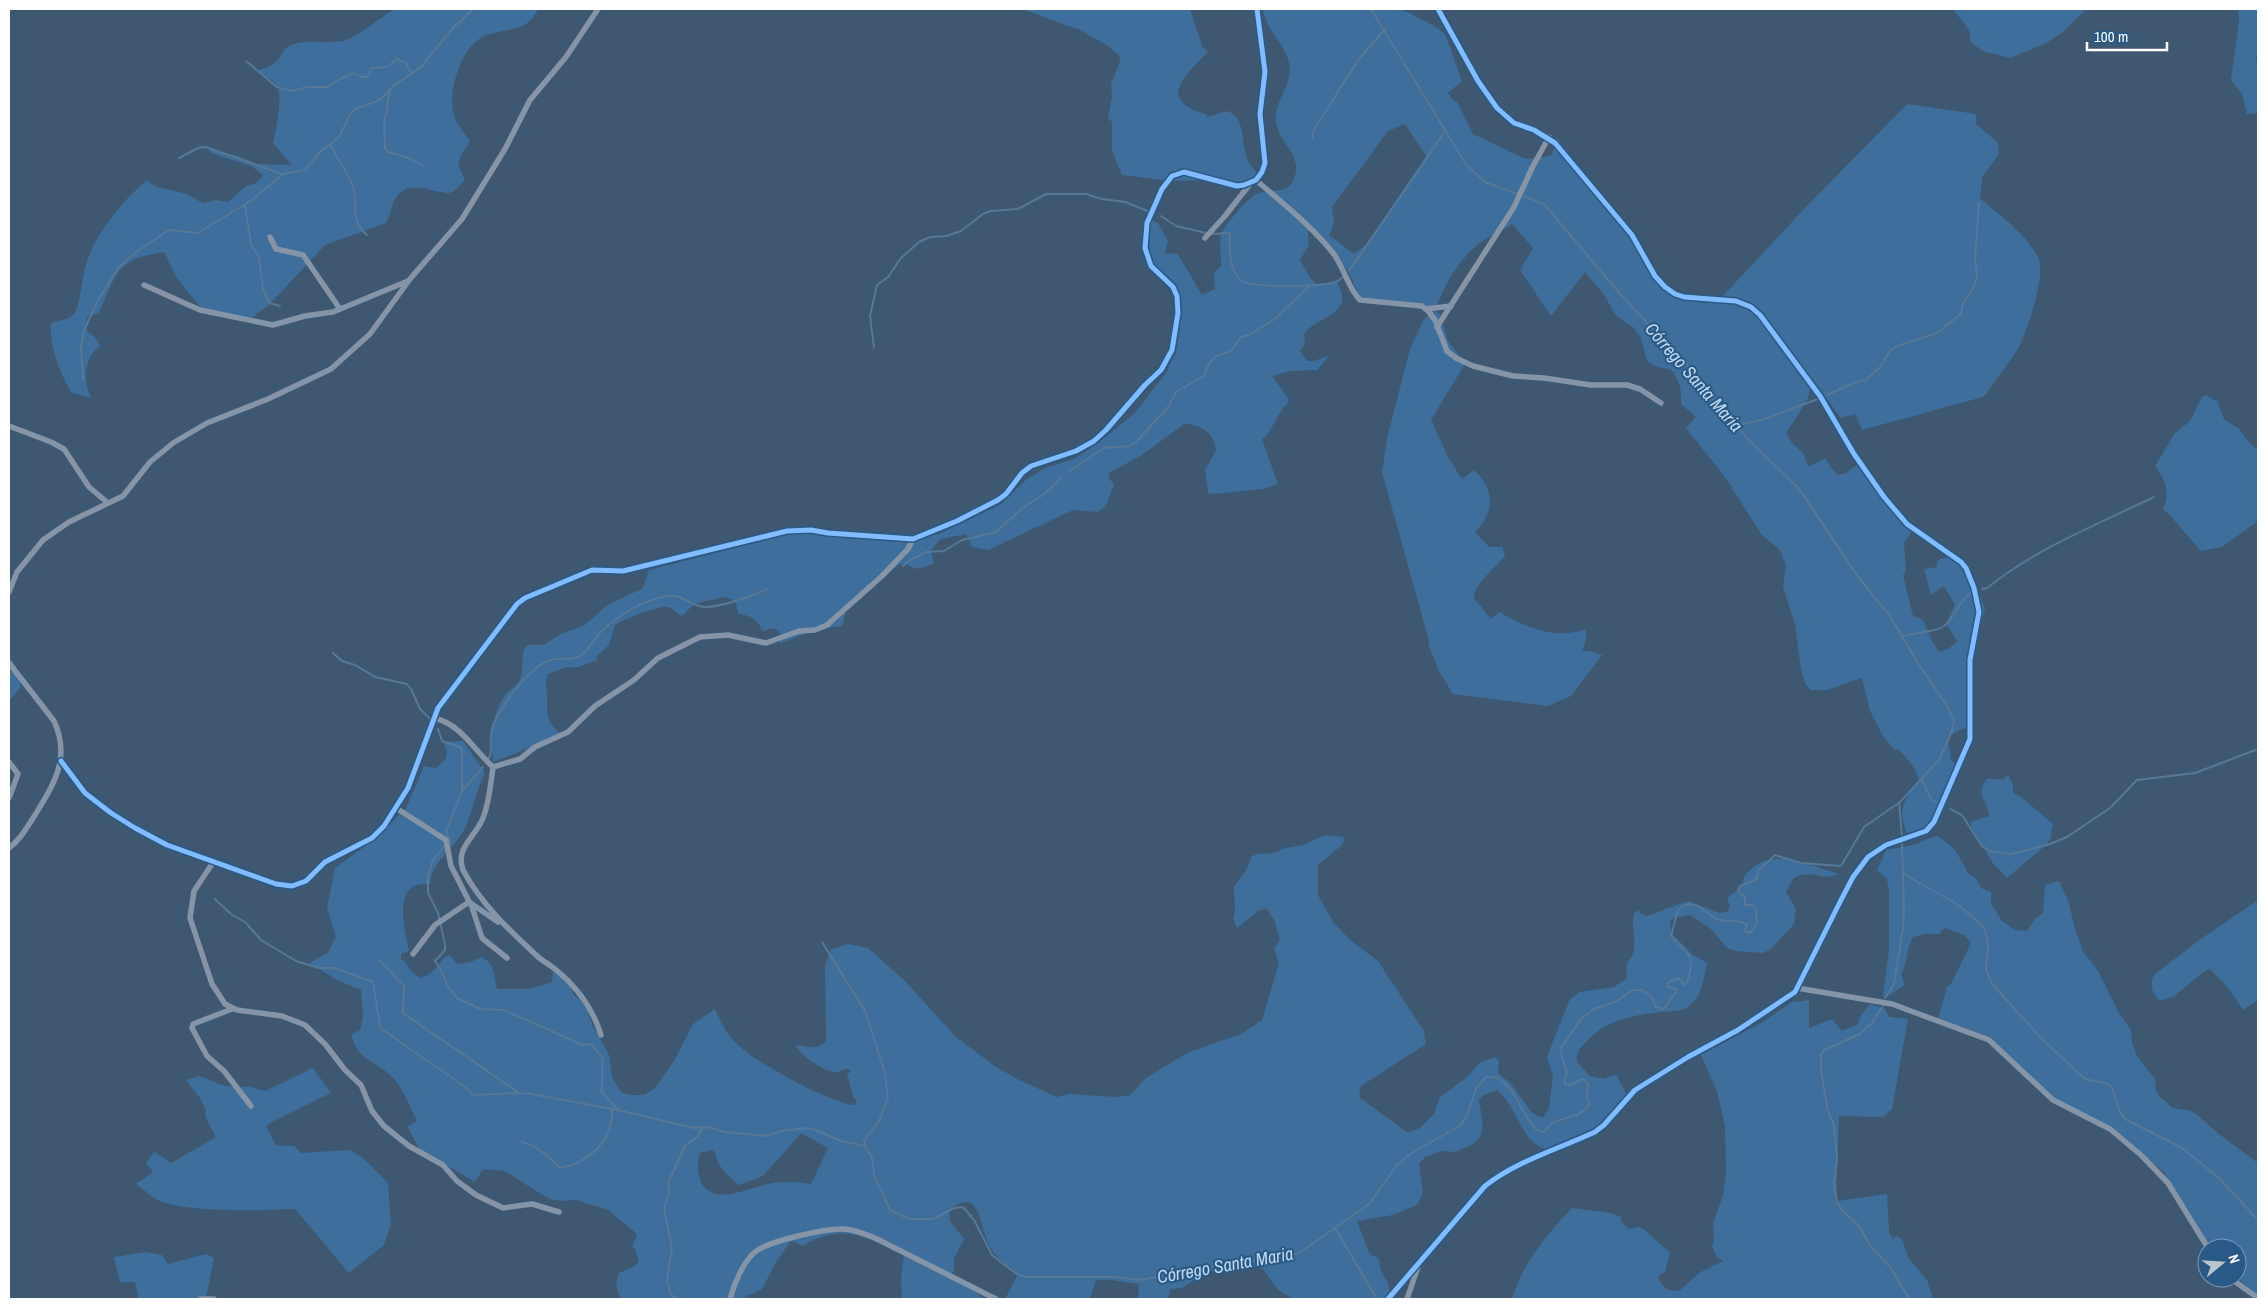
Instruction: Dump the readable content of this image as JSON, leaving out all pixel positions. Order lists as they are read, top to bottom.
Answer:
{
  "water": ["Córrego Santa Maria"],
  "scale_bar": "100 m",
  "north": "right"
}
